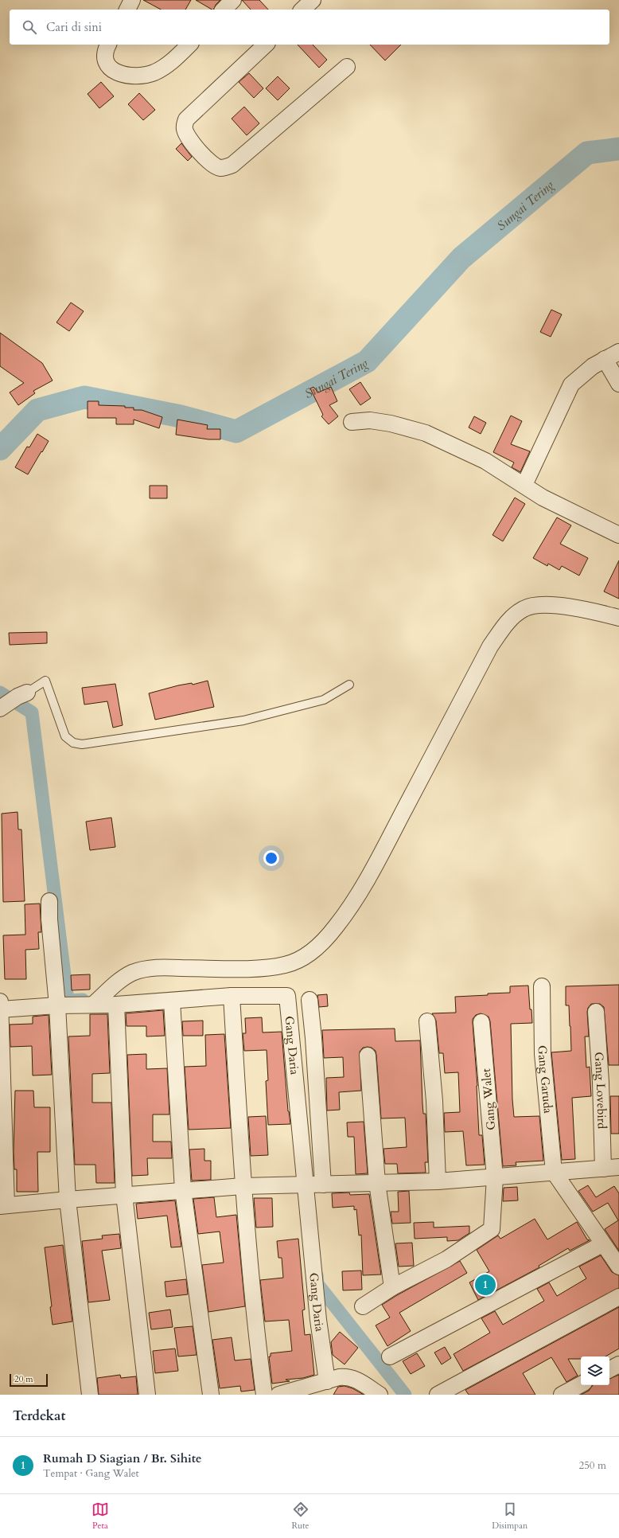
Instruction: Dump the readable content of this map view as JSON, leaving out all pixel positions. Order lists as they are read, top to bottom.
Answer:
{
  "streets": {
    "street": [
      "Gang Daria",
      "Gang Garuda",
      "Gang Lovebird",
      "Gang Walet"
    ]
  },
  "water": ["Sungai Tering"],
  "scale_bar": "20 m",
  "page": {
    "search": "Cari di sini",
    "pins": "1",
    "scale": "20 m",
    "heading": "Terdekat",
    "list": [
      {
        "mark": "1",
        "name": "Rumah D Siagian / Br. Sihite",
        "note": "Tempat · Gang Walet",
        "value": "250 m"
      }
    ],
    "nav": ["Peta", "Rute", "Disimpan"]
  }
}
